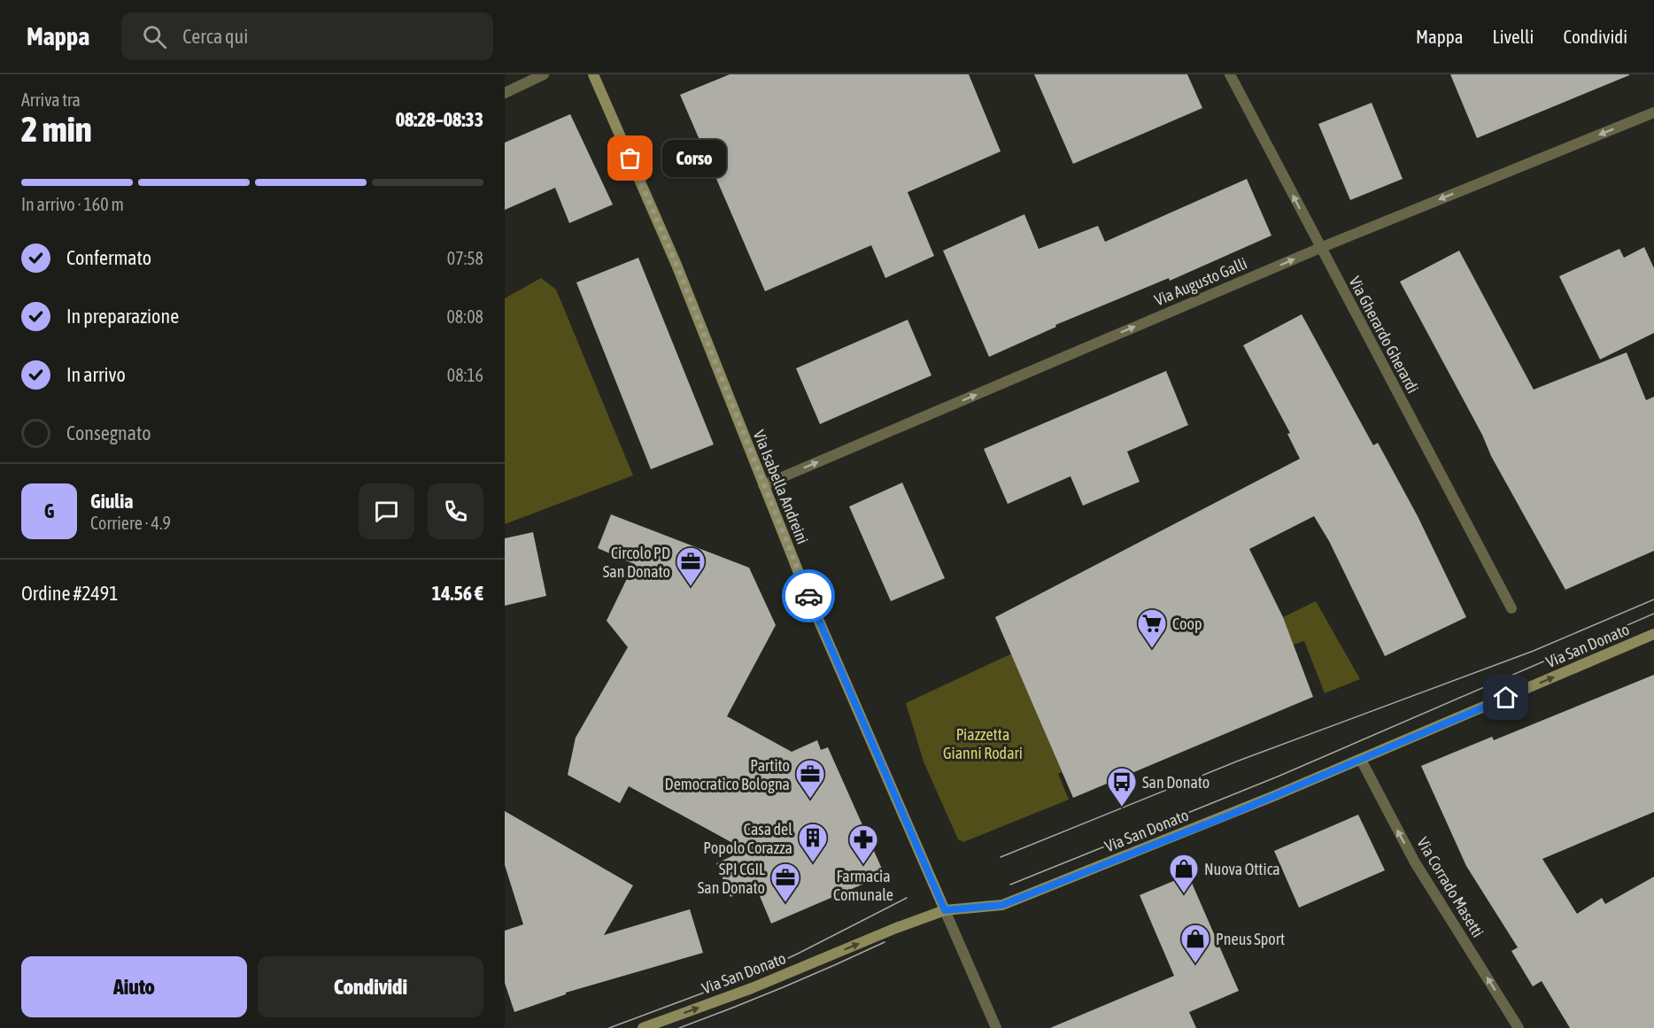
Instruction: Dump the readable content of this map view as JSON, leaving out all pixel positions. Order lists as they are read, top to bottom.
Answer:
{
  "streets": {
    "main road": ["Via Isabella Andreini", "Via San Donato"],
    "street": ["Via Augusto Galli", "Via Gherardo Gherardi", "Via Corrado Masetti"]
  },
  "crossings": [
    ["Via Augusto Galli", "Via Gherardo Gherardi"],
    ["Via Augusto Galli", "Via Isabella Andreini"],
    ["Via Isabella Andreini", "Via San Donato"],
    ["Via San Donato", "Via Corrado Masetti"]
  ],
  "one_way": ["Via San Donato", "Via Corrado Masetti"],
  "parks": ["Piazzetta Gianni Rodari"],
  "places": {
    "other": ["Corso"],
    "office": ["Circolo PD San Donato", "Partito Democratico Bologna", "SPI CGIL San Donato"],
    "supermarket": ["Coop"],
    "bus stop": ["San Donato"],
    "building": ["Casa del Popolo Corazza"],
    "pharmacy": ["Farmacia Comunale"],
    "shop": ["Nuova Ottica", "Pneus Sport"]
  },
  "page": {
    "header": "Mappa",
    "search": "Cerca qui",
    "nav": ["Mappa", "Livelli", "Condividi"],
    "heading": ["2 min", "Arriva tra", "08:28–08:33"],
    "panel": [
      "Giulia",
      "Corriere · 4.9",
      "Ordine #2491",
      "14.56 €"
    ],
    "bubble": "Corso",
    "bar": "In arrivo · 160 m",
    "list": [
      ["Confermato", "07:58"],
      ["In preparazione", "08:08"],
      ["In arrivo", "08:16"],
      "Consegnato"
    ],
    "round": "G",
    "buttons": ["Aiuto", "Condividi"]
  }
}
